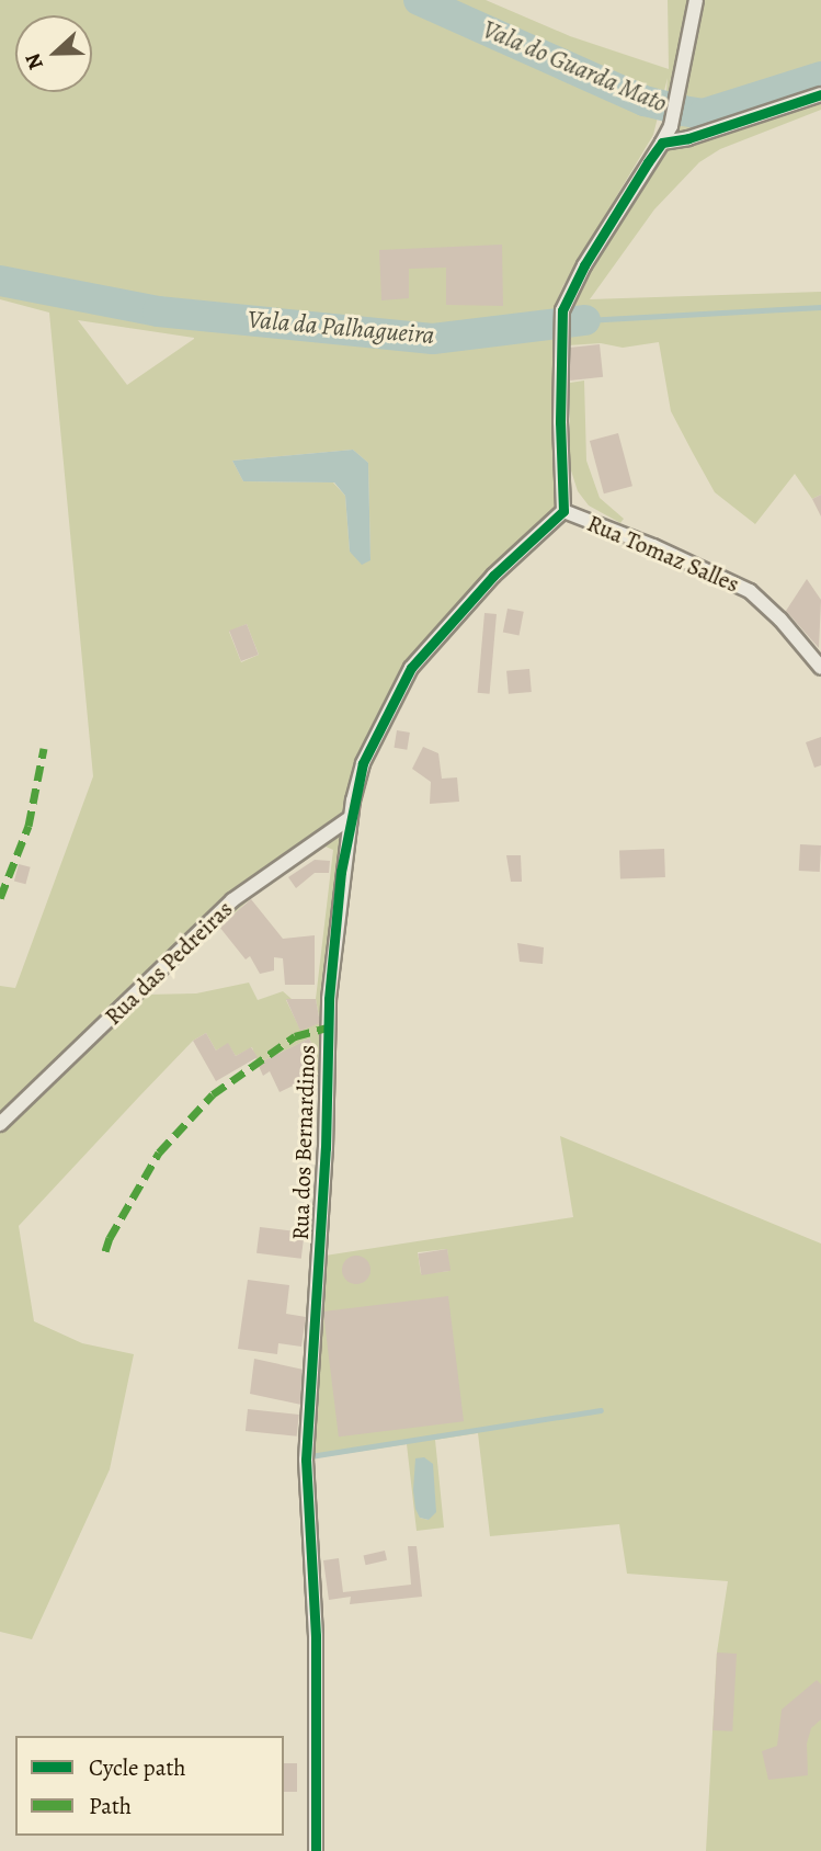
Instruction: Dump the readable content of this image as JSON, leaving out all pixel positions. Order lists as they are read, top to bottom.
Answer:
{
  "streets": {
    "street": ["Rua Tomaz Salles", "Rua das Pedreiras", "Rua dos Bernardinos"]
  },
  "crossings": [
    ["Rua Tomaz Salles", "Rua dos Bernardinos"],
    ["Rua das Pedreiras", "Rua dos Bernardinos"]
  ],
  "water": ["Vala do Guarda Mato", "Vala da Palhagueira"],
  "legend": ["Cycle path", "Path"],
  "north": "left"
}
